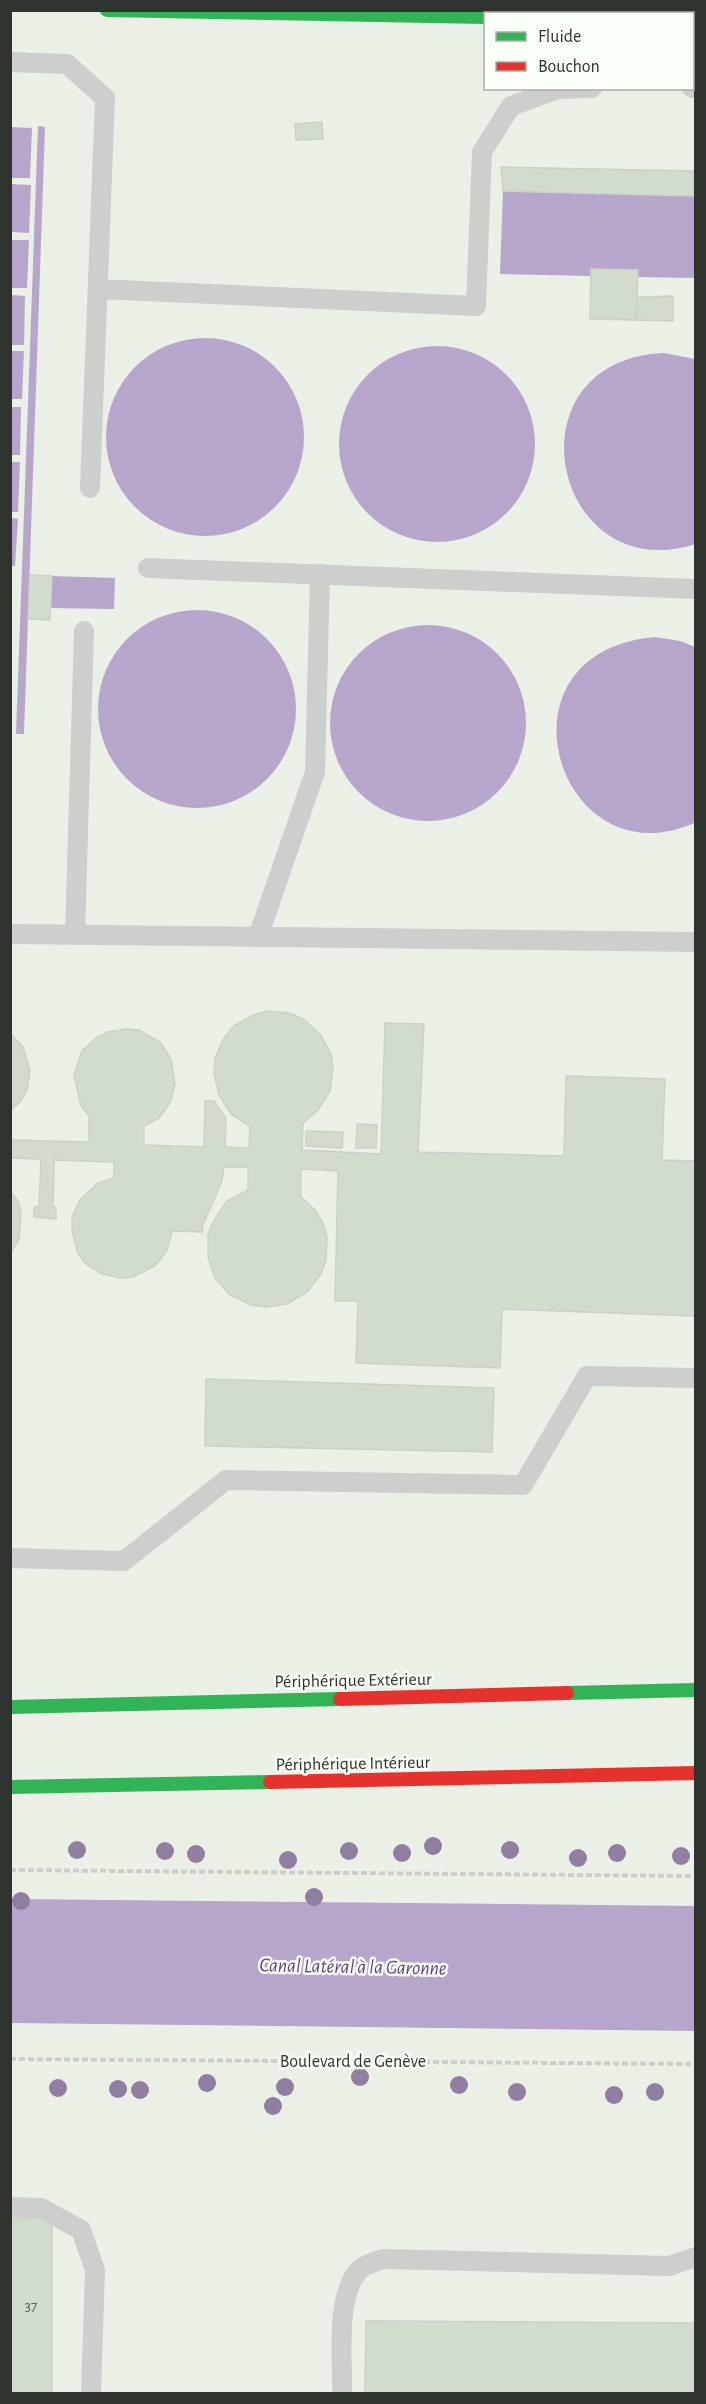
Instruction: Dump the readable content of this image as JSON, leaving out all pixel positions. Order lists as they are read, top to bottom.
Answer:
{
  "streets": {
    "main road": ["Périphérique Extérieur", "Périphérique Intérieur"],
    "path": ["Boulevard de Genève"]
  },
  "water": ["Canal Latéral à la Garonne"],
  "house_numbers": ["37"],
  "legend": ["Fluide", "Bouchon"]
}
